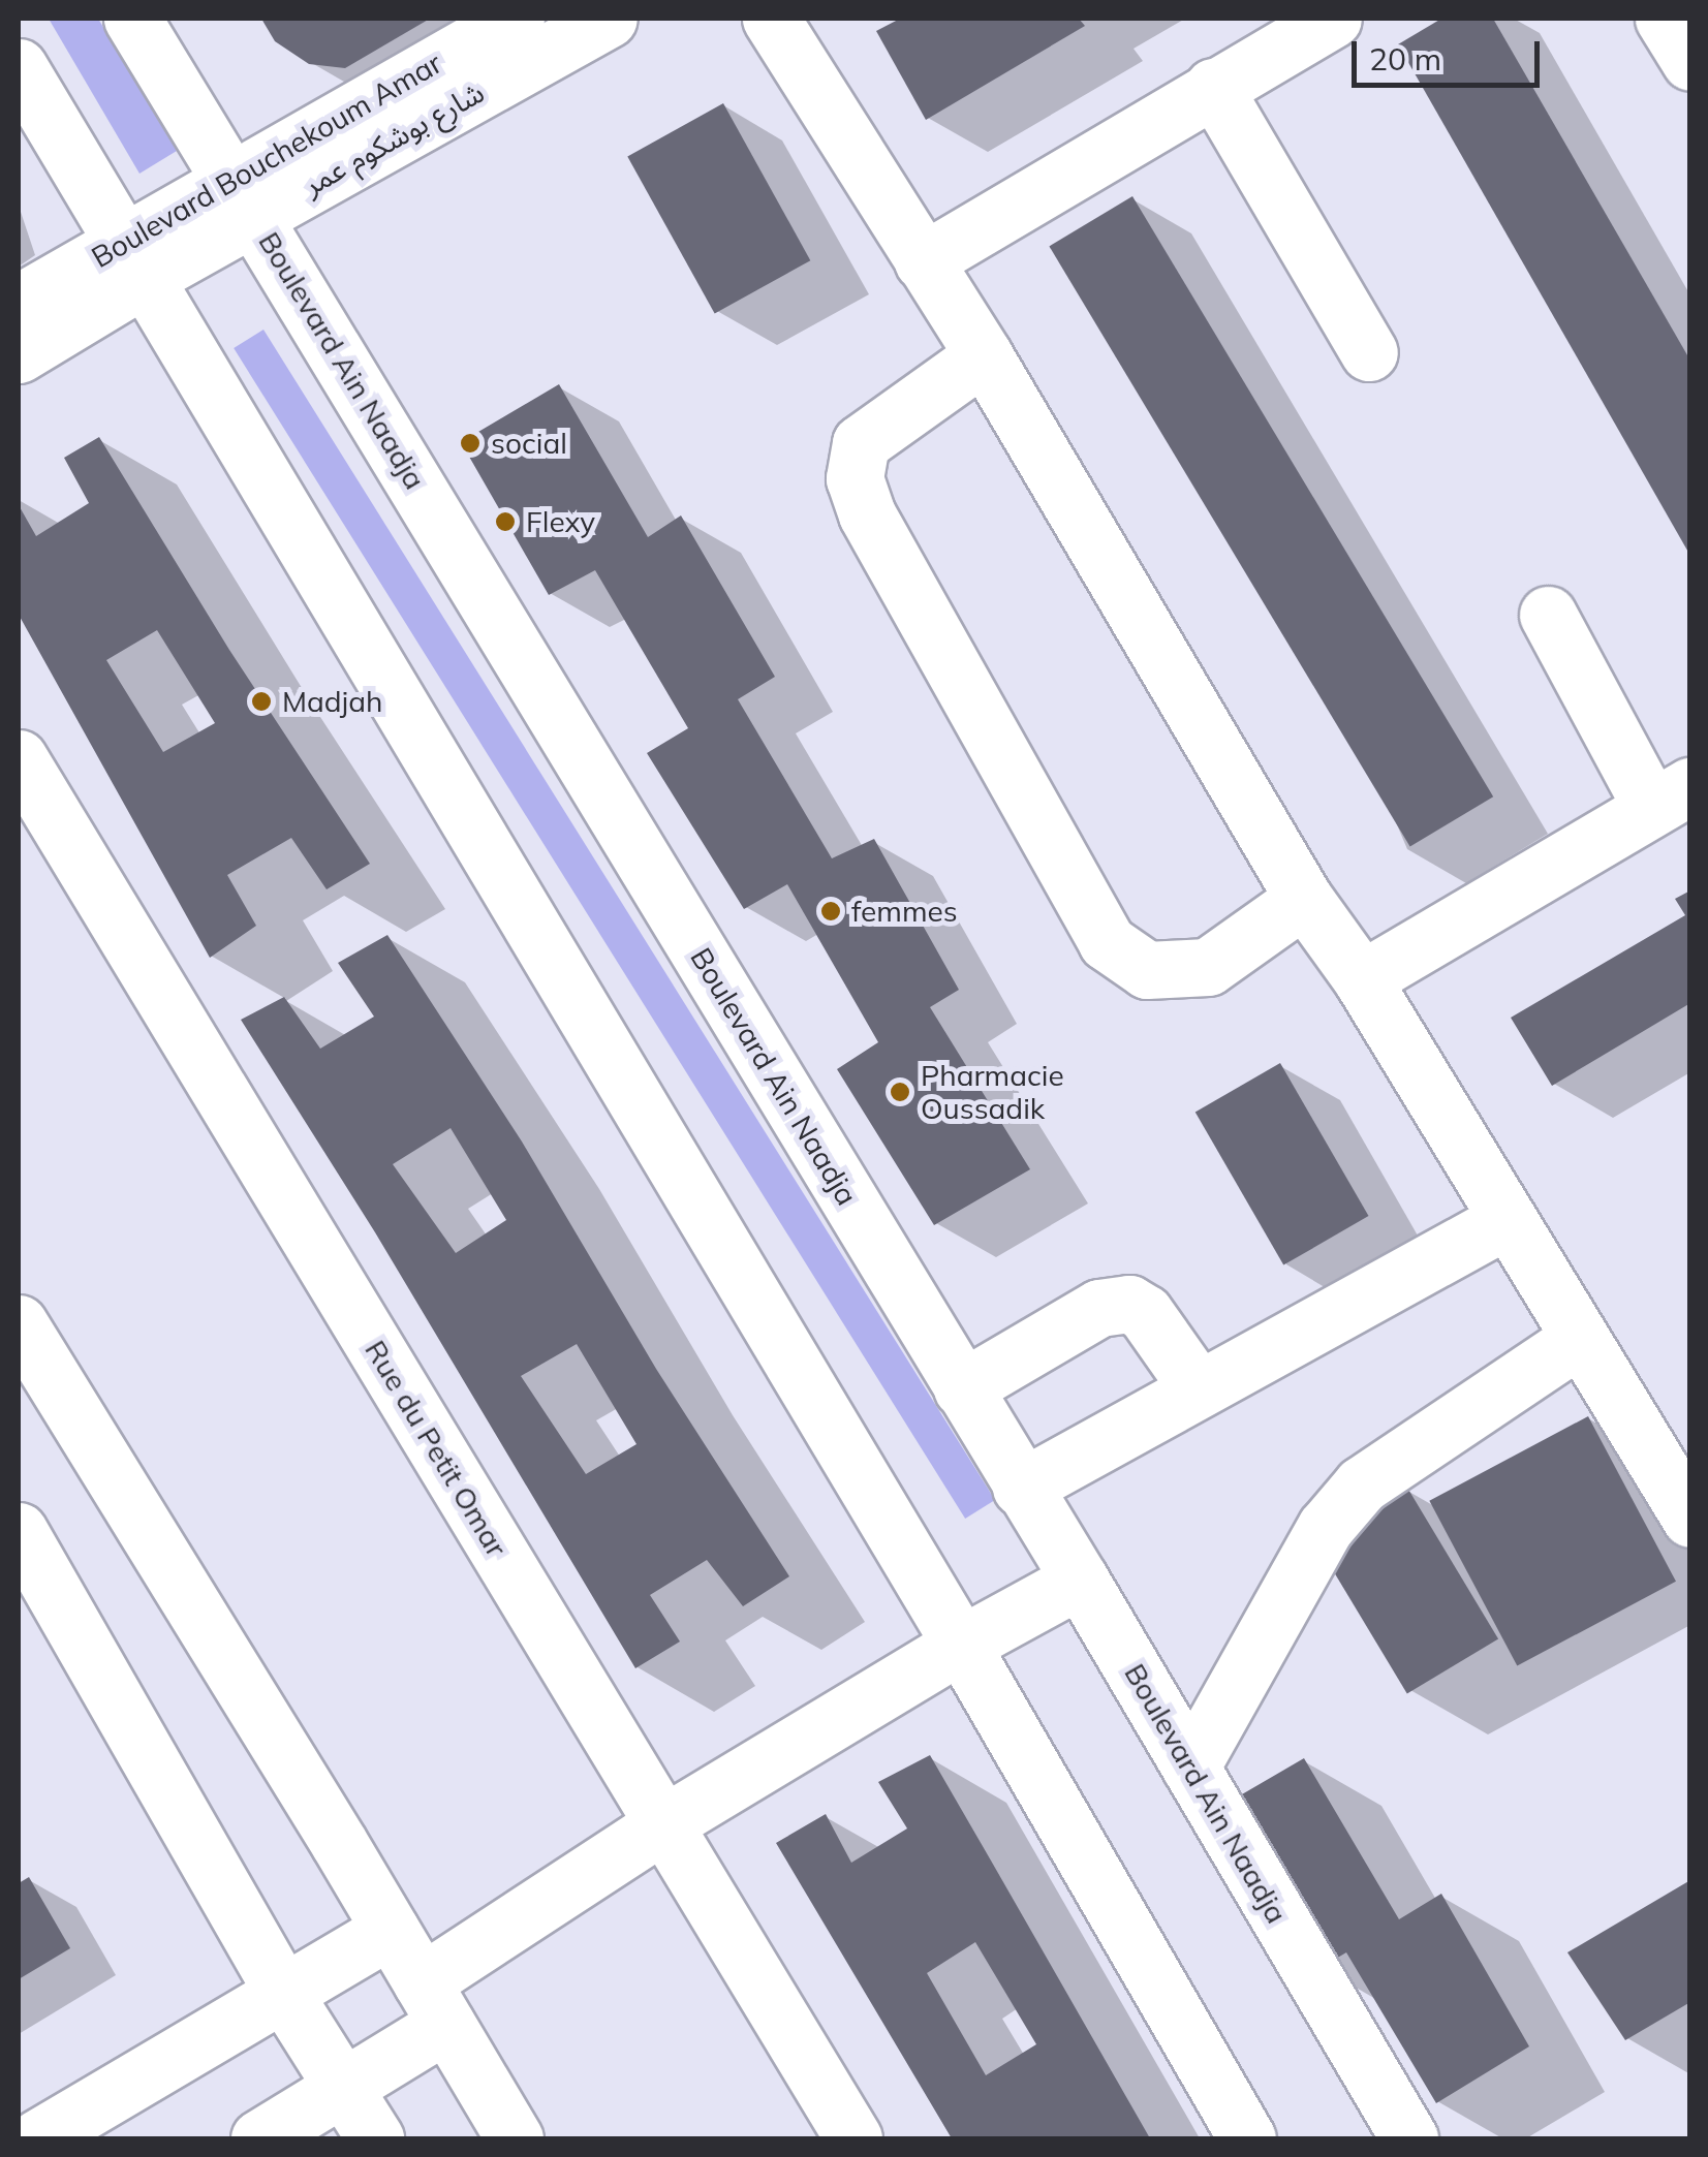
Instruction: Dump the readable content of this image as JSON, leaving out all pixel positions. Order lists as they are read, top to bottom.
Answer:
{
  "streets": {
    "street": [
      "شارع بوشكوم عمر",
      "Boulevard Bouchekoum Amar",
      "Boulevard Ain Naadja",
      "Rue du Petit Omar"
    ]
  },
  "crossings": [
    ["شارع بوشكوم عمر", "Boulevard Bouchekoum Amar"],
    ["شارع بوشكوم عمر", "Boulevard Ain Naadja"],
    ["Boulevard Bouchekoum Amar", "Boulevard Ain Naadja"]
  ],
  "places": [
    "social",
    "Flexy",
    "Madjah",
    "femmes",
    "Pharmacie Oussadik"
  ],
  "scale_bar": "20 m"
}
